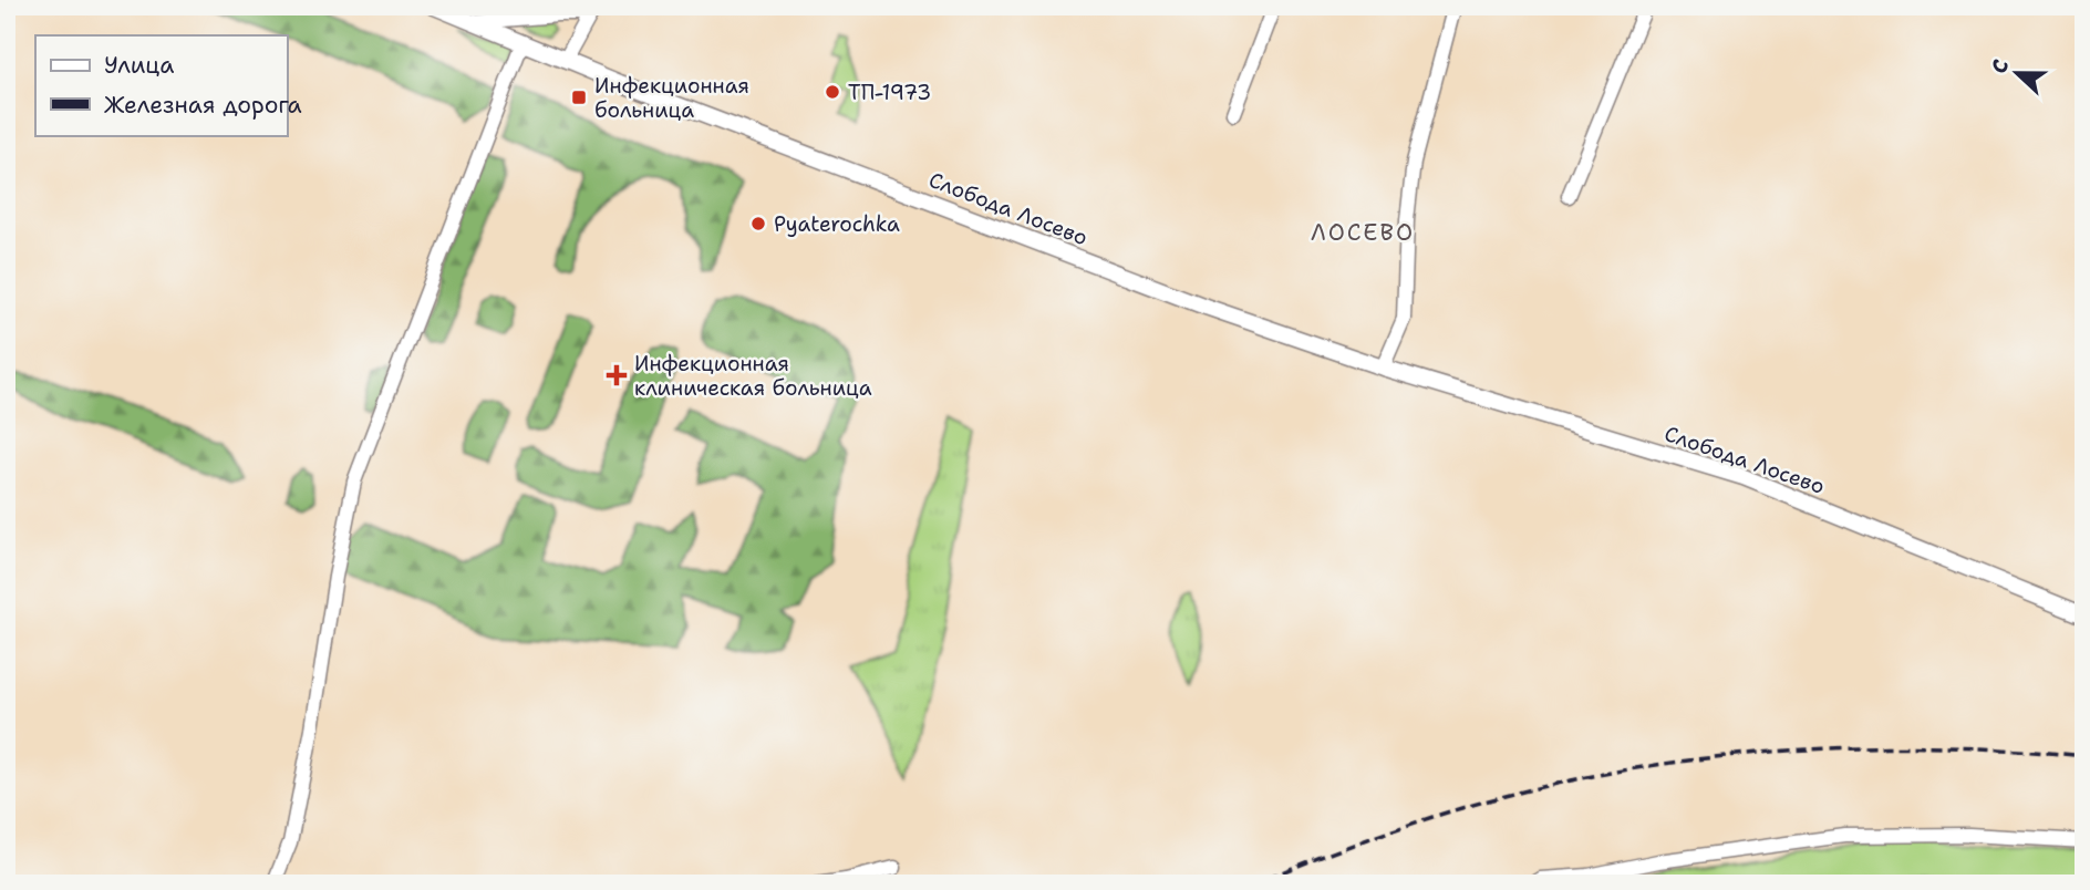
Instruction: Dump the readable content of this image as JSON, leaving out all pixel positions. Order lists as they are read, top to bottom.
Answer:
{
  "streets": {
    "main road": ["Слобода Лосево"]
  },
  "districts": ["ЛОСЕВО"],
  "places": {
    "other": ["ТП-1973", "Pyaterochka"],
    "transit": ["Инфекционная больница"],
    "health": ["Инфекционная клиническая больница"]
  },
  "legend": ["Улица", "Железная дорога"],
  "north": "left"
}
